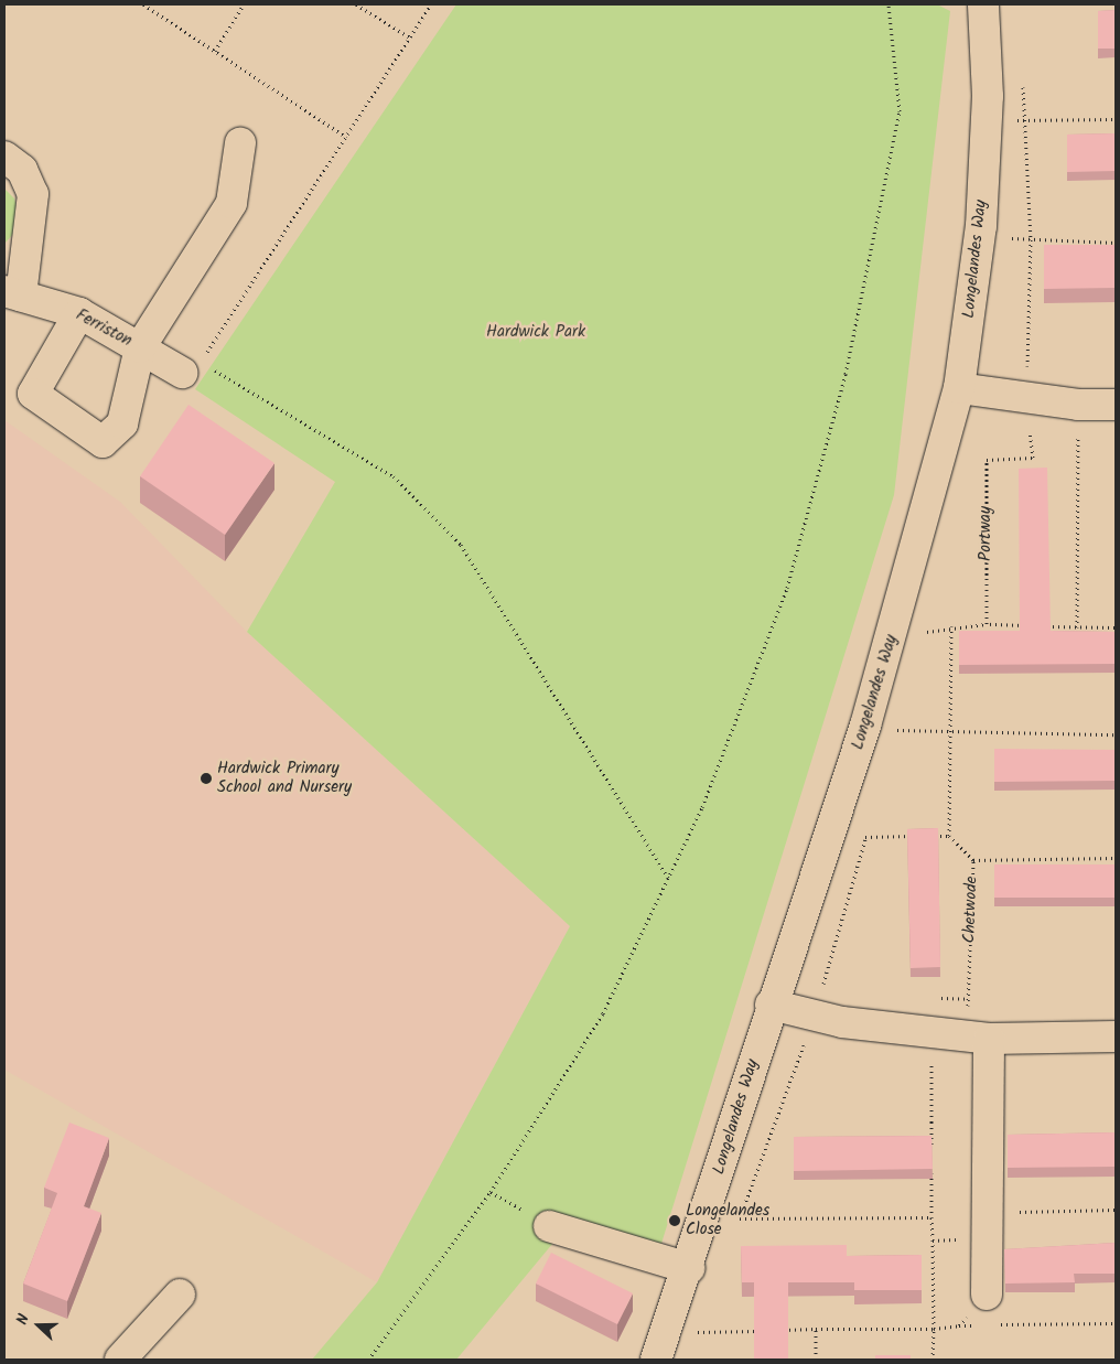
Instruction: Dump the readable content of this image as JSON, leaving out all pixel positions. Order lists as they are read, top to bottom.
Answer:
{
  "streets": {
    "street": ["Longelandes Way", "Ferriston"],
    "path": ["Portway", "Chetwode"]
  },
  "parks": ["Hardwick Park"],
  "places": ["Hardwick Primary School and Nursery", "Longelandes Close"],
  "north": "left"
}
